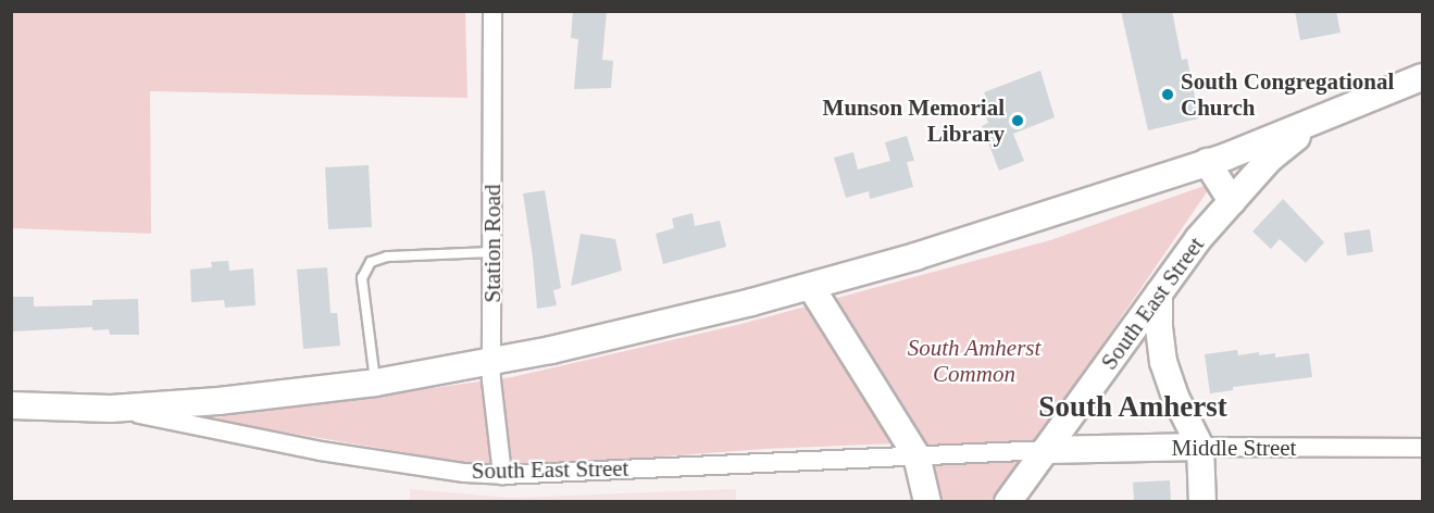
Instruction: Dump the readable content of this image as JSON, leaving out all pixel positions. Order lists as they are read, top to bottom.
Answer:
{
  "streets": {
    "main road": ["South East Street", "Middle Street"],
    "street": ["Station Road"]
  },
  "crossings": [
    ["Station Road", "South East Street"],
    ["South East Street", "Middle Street"]
  ],
  "districts": ["South Amherst"],
  "parks": ["South Amherst Common"],
  "places": ["South Congregational Church", "Munson Memorial Library"]
}
